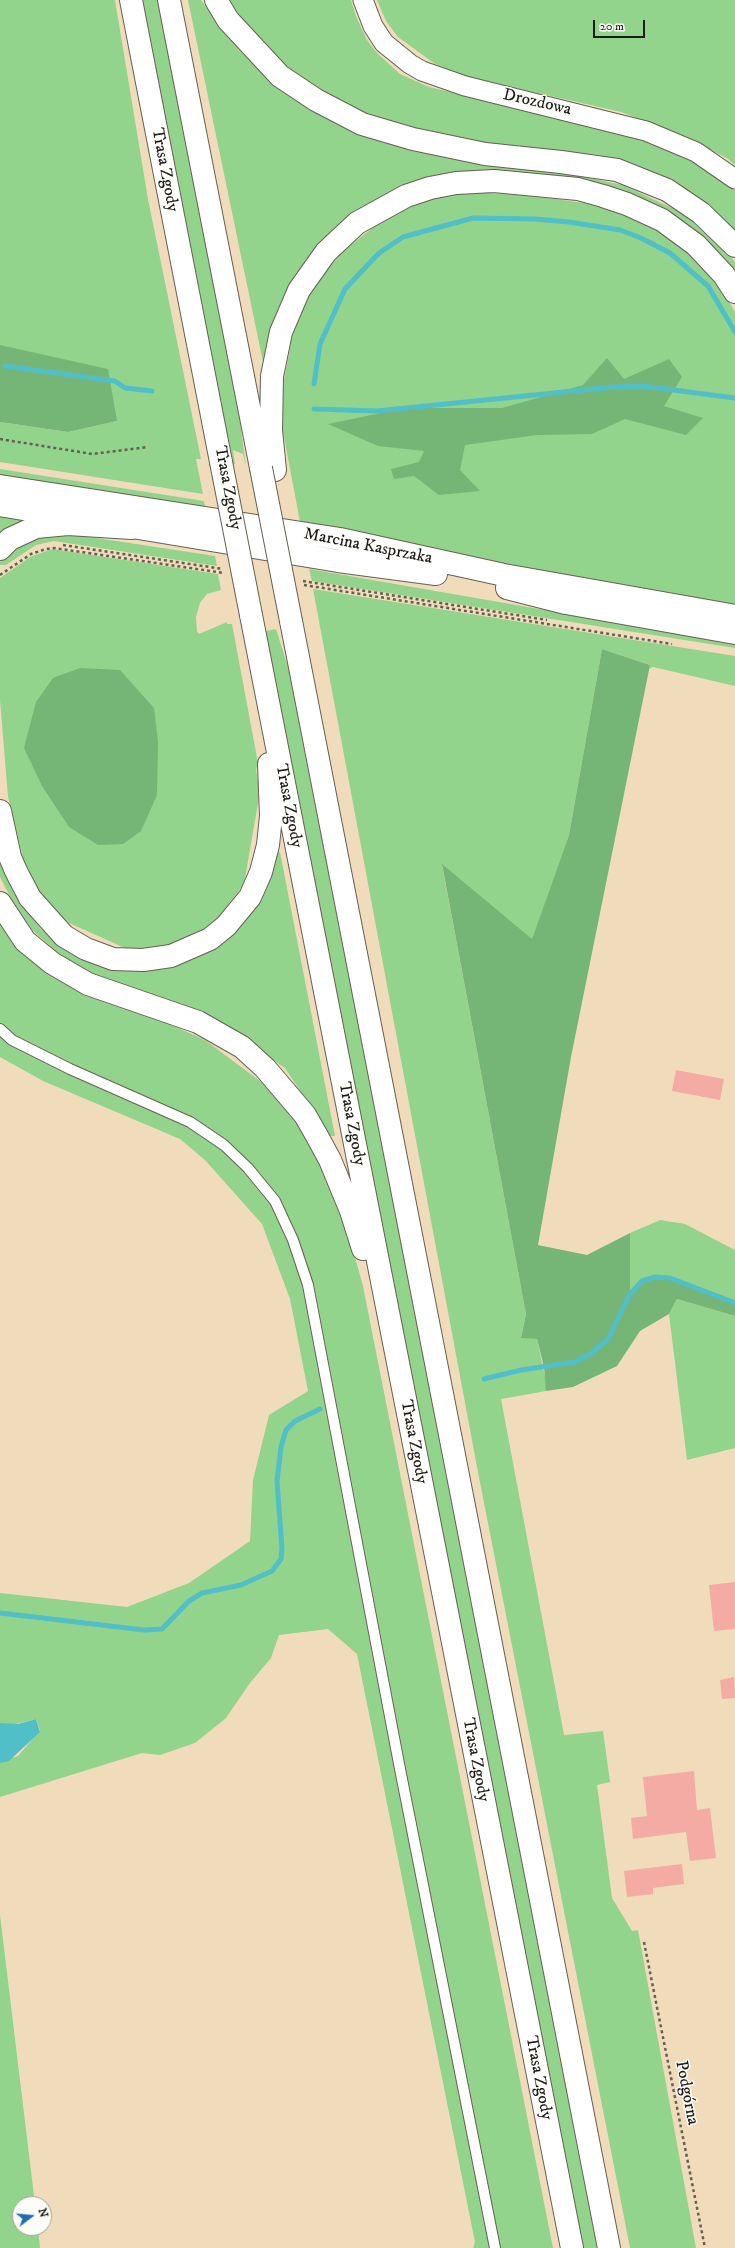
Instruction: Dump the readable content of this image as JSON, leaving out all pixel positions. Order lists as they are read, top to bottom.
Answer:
{
  "streets": {
    "main road": ["Trasa Zgody", "Marcina Kasprzaka"],
    "street": ["Drozdowa"],
    "path": ["Podgórna"]
  },
  "scale_bar": "20 m",
  "north": "right"
}
